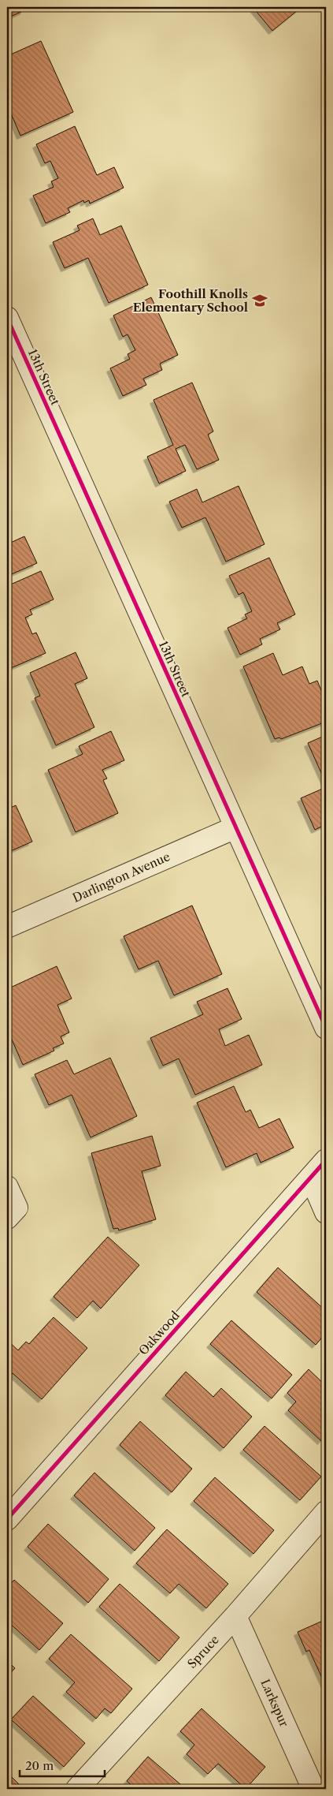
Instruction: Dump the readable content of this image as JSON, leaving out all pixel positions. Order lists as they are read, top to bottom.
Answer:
{
  "streets": {
    "street": [
      "13th Street",
      "Darlington Avenue",
      "Oakwood",
      "Spruce",
      "Larkspur"
    ]
  },
  "crossings": [
    ["13th Street", "Darlington Avenue"],
    ["Spruce", "Larkspur"]
  ],
  "places": {
    "school or university": ["Foothill Knolls Elementary School"]
  },
  "scale_bar": "20 m"
}
